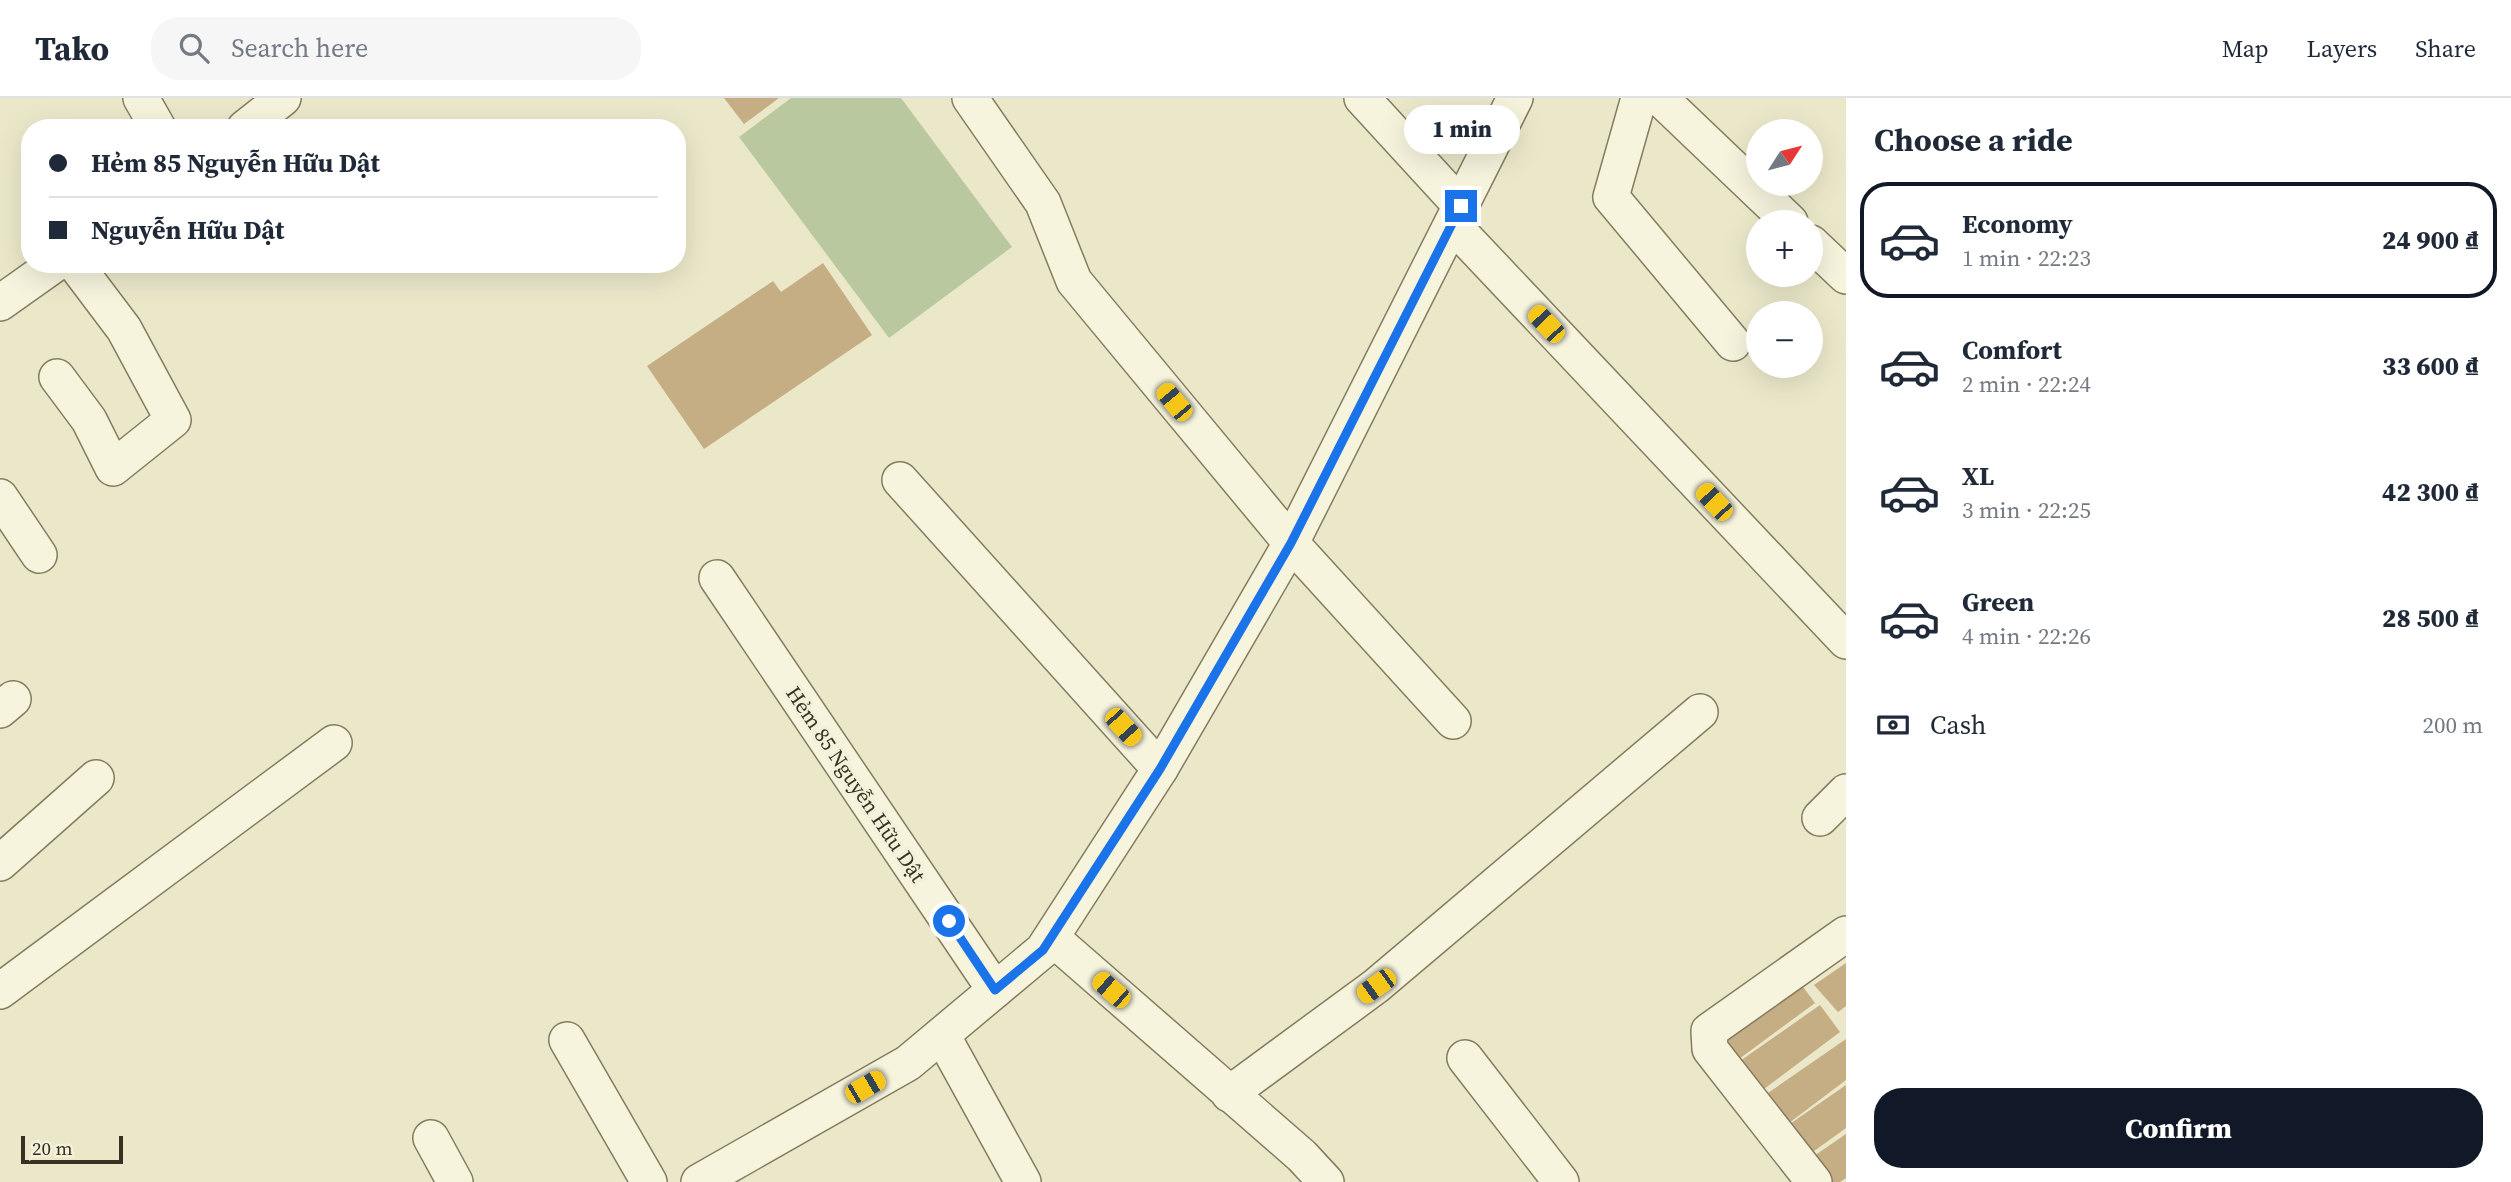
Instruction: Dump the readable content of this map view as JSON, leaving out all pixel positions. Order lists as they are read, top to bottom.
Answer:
{
  "streets": {
    "street": ["Hẻm 85 Nguyễn Hữu Dật"]
  },
  "scale_bar": "20 m",
  "north": "top right",
  "page": {
    "header": "Tako",
    "search": "Search here",
    "nav": ["Map", "Layers", "Share"],
    "heading": "Choose a ride",
    "bubble": "1 min",
    "map_buttons": ["+", "−"],
    "banner": ["Hẻm 85 Nguyễn Hữu Dật", "Nguyễn Hữu Dật"],
    "list": [
      {
        "name": "Economy",
        "note": "1 min · 22:23",
        "value": "24 900 ₫"
      },
      {
        "name": "Comfort",
        "note": "2 min · 22:24",
        "value": "33 600 ₫"
      },
      {
        "name": "XL",
        "note": "3 min · 22:25",
        "value": "42 300 ₫"
      },
      {
        "name": "Green",
        "note": "4 min · 22:26",
        "value": "28 500 ₫"
      }
    ],
    "pay": ["Cash", "200 m"],
    "buttons": "Confirm",
    "scale": "20 m"
  }
}
